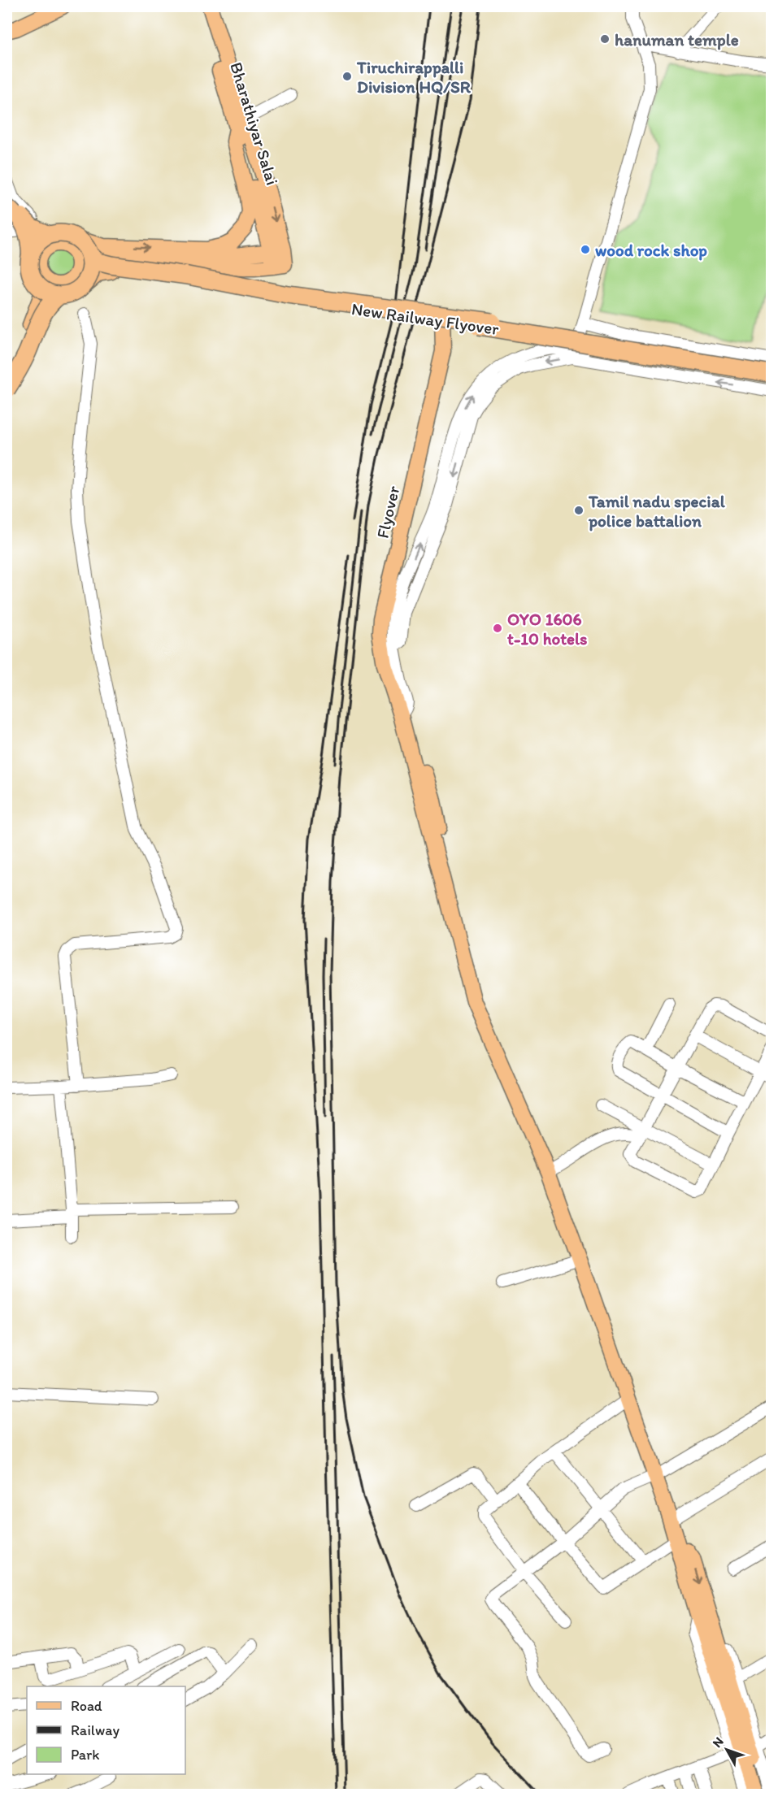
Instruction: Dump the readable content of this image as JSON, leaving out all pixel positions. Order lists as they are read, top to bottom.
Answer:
{
  "streets": {
    "highway": ["New Railway Flyover"],
    "main road": ["Bharathiyar Salai", "Flyover"]
  },
  "crossings": [
    ["New Railway Flyover", "Flyover"]
  ],
  "places": [
    "hanuman temple",
    "Tiruchirappalli Division HQ/SR",
    "wood rock shop",
    "Tamil nadu special police battalion",
    "OYO 1606 t-10 hotels"
  ],
  "legend": ["Road", "Railway", "Park"],
  "north": "top left"
}
